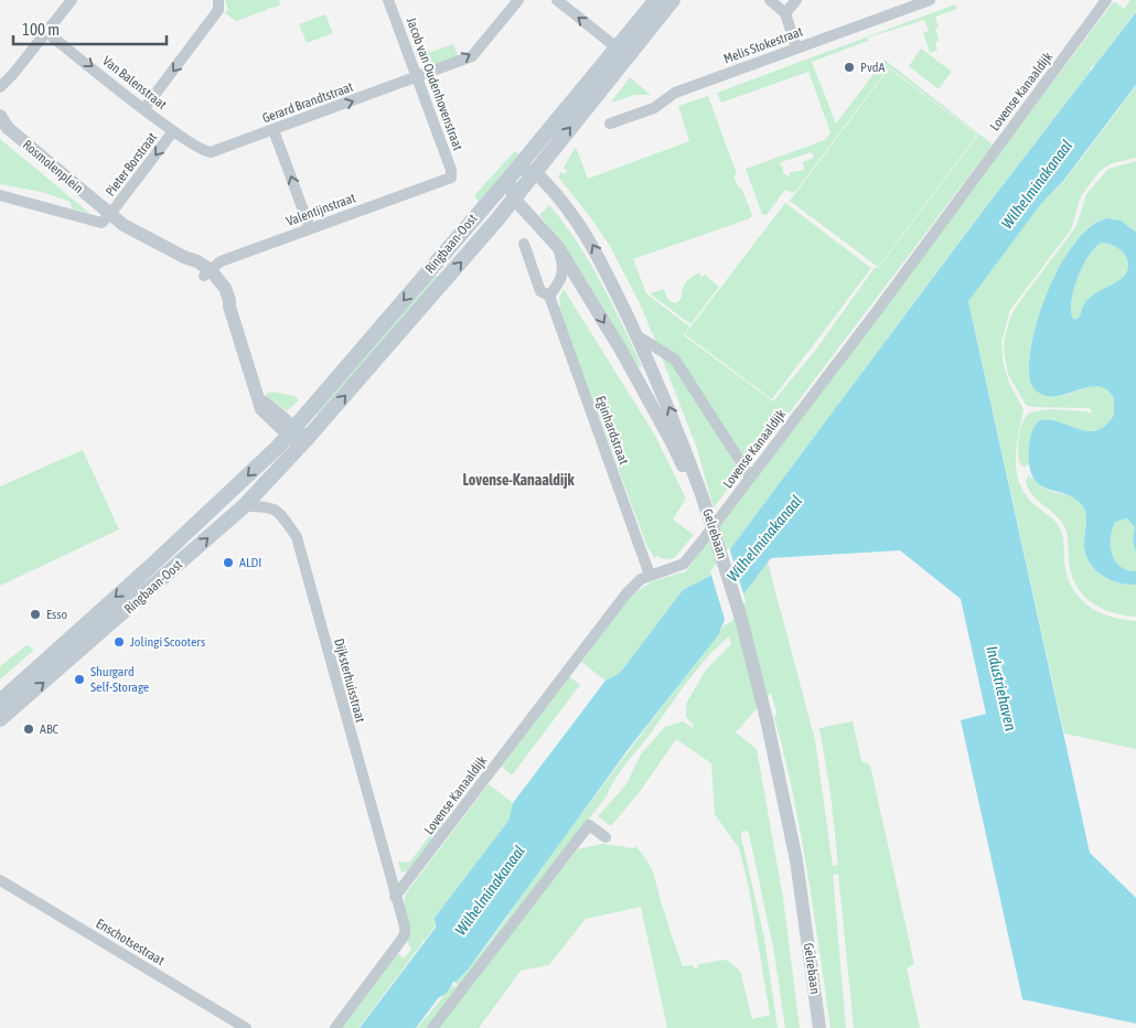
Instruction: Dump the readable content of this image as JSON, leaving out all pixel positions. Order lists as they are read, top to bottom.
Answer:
{
  "streets": {
    "main road": ["Ringbaan-Oost"],
    "street": [
      "Melis Stokestraat",
      "Van Balenstraat",
      "Jacob van Oudenhovenstraat",
      "Lovense Kanaaldijk",
      "Gerard Brandtstraat",
      "Pieter Borstraat",
      "Rosmolenplein",
      "Valentijnstraat",
      "Eginhardstraat",
      "Gelrebaan",
      "Dijksterhuisstraat",
      "Enschotsestraat"
    ]
  },
  "crossings": [
    ["Van Balenstraat", "Gerard Brandtstraat"],
    ["Van Balenstraat", "Pieter Borstraat"],
    ["Jacob van Oudenhovenstraat", "Gerard Brandtstraat"],
    ["Jacob van Oudenhovenstraat", "Valentijnstraat"],
    ["Lovense Kanaaldijk", "Eginhardstraat"],
    ["Lovense Kanaaldijk", "Dijksterhuisstraat"],
    ["Pieter Borstraat", "Rosmolenplein"],
    ["Rosmolenplein", "Valentijnstraat"],
    ["Ringbaan-Oost", "Gelrebaan"],
    ["Ringbaan-Oost", "Dijksterhuisstraat"]
  ],
  "one_way": ["Van Balenstraat", "Gerard Brandtstraat", "Pieter Borstraat"],
  "districts": ["Lovense-Kanaaldijk"],
  "water": ["Wilhelminakanaal", "Industriehaven"],
  "places": [
    "PvdA",
    "ALDI",
    "Esso",
    "Jolingi Scooters",
    "Shurgard Self-Storage",
    "ABC"
  ],
  "scale_bar": "100 m"
}
